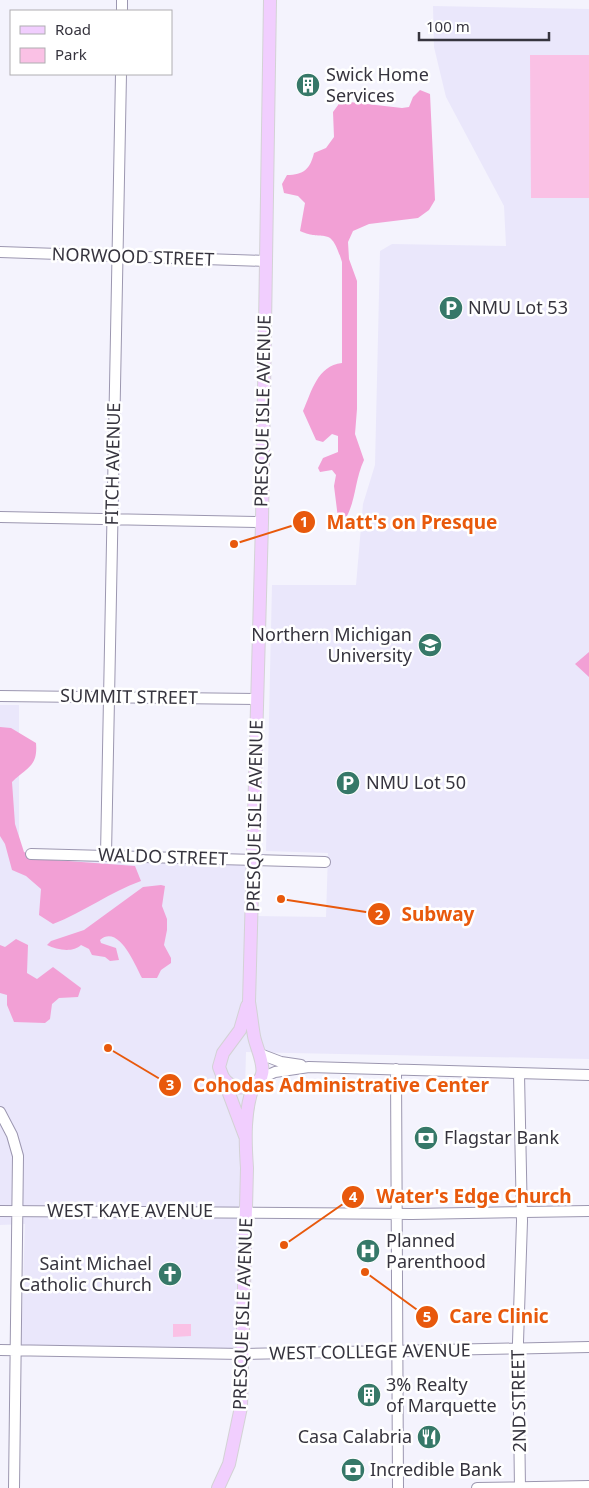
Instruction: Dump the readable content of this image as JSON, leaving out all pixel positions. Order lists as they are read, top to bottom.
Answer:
{
  "streets": {
    "main road": ["PRESQUE ISLE AVENUE"],
    "street": [
      "NORWOOD STREET",
      "FITCH AVENUE",
      "SUMMIT STREET",
      "WALDO STREET",
      "WEST KAYE AVENUE",
      "WEST COLLEGE AVENUE",
      "2ND STREET"
    ]
  },
  "crossings": [
    ["NORWOOD STREET", "PRESQUE ISLE AVENUE"],
    ["NORWOOD STREET", "FITCH AVENUE"],
    ["PRESQUE ISLE AVENUE", "SUMMIT STREET"],
    ["PRESQUE ISLE AVENUE", "WALDO STREET"],
    ["PRESQUE ISLE AVENUE", "WEST KAYE AVENUE"],
    ["PRESQUE ISLE AVENUE", "WEST COLLEGE AVENUE"],
    ["FITCH AVENUE", "SUMMIT STREET"],
    ["FITCH AVENUE", "WALDO STREET"],
    ["WEST KAYE AVENUE", "2ND STREET"],
    ["WEST COLLEGE AVENUE", "2ND STREET"]
  ],
  "places": {
    "building": ["Swick Home Services", "3% Realty of Marquette"],
    "parking": ["NMU Lot 53", "NMU Lot 50"],
    "other": [
      "Matt's on Presque",
      "Subway",
      "Cohodas Administrative Center",
      "Water's Edge Church",
      "Care Clinic"
    ],
    "school or university": ["Northern Michigan University"],
    "bank": ["Flagstar Bank", "Incredible Bank"],
    "hospital": ["Planned Parenthood"],
    "church": ["Saint Michael Catholic Church"],
    "restaurant": ["Casa Calabria"]
  },
  "legend": ["Road", "Park"],
  "scale_bar": "100 m"
}
